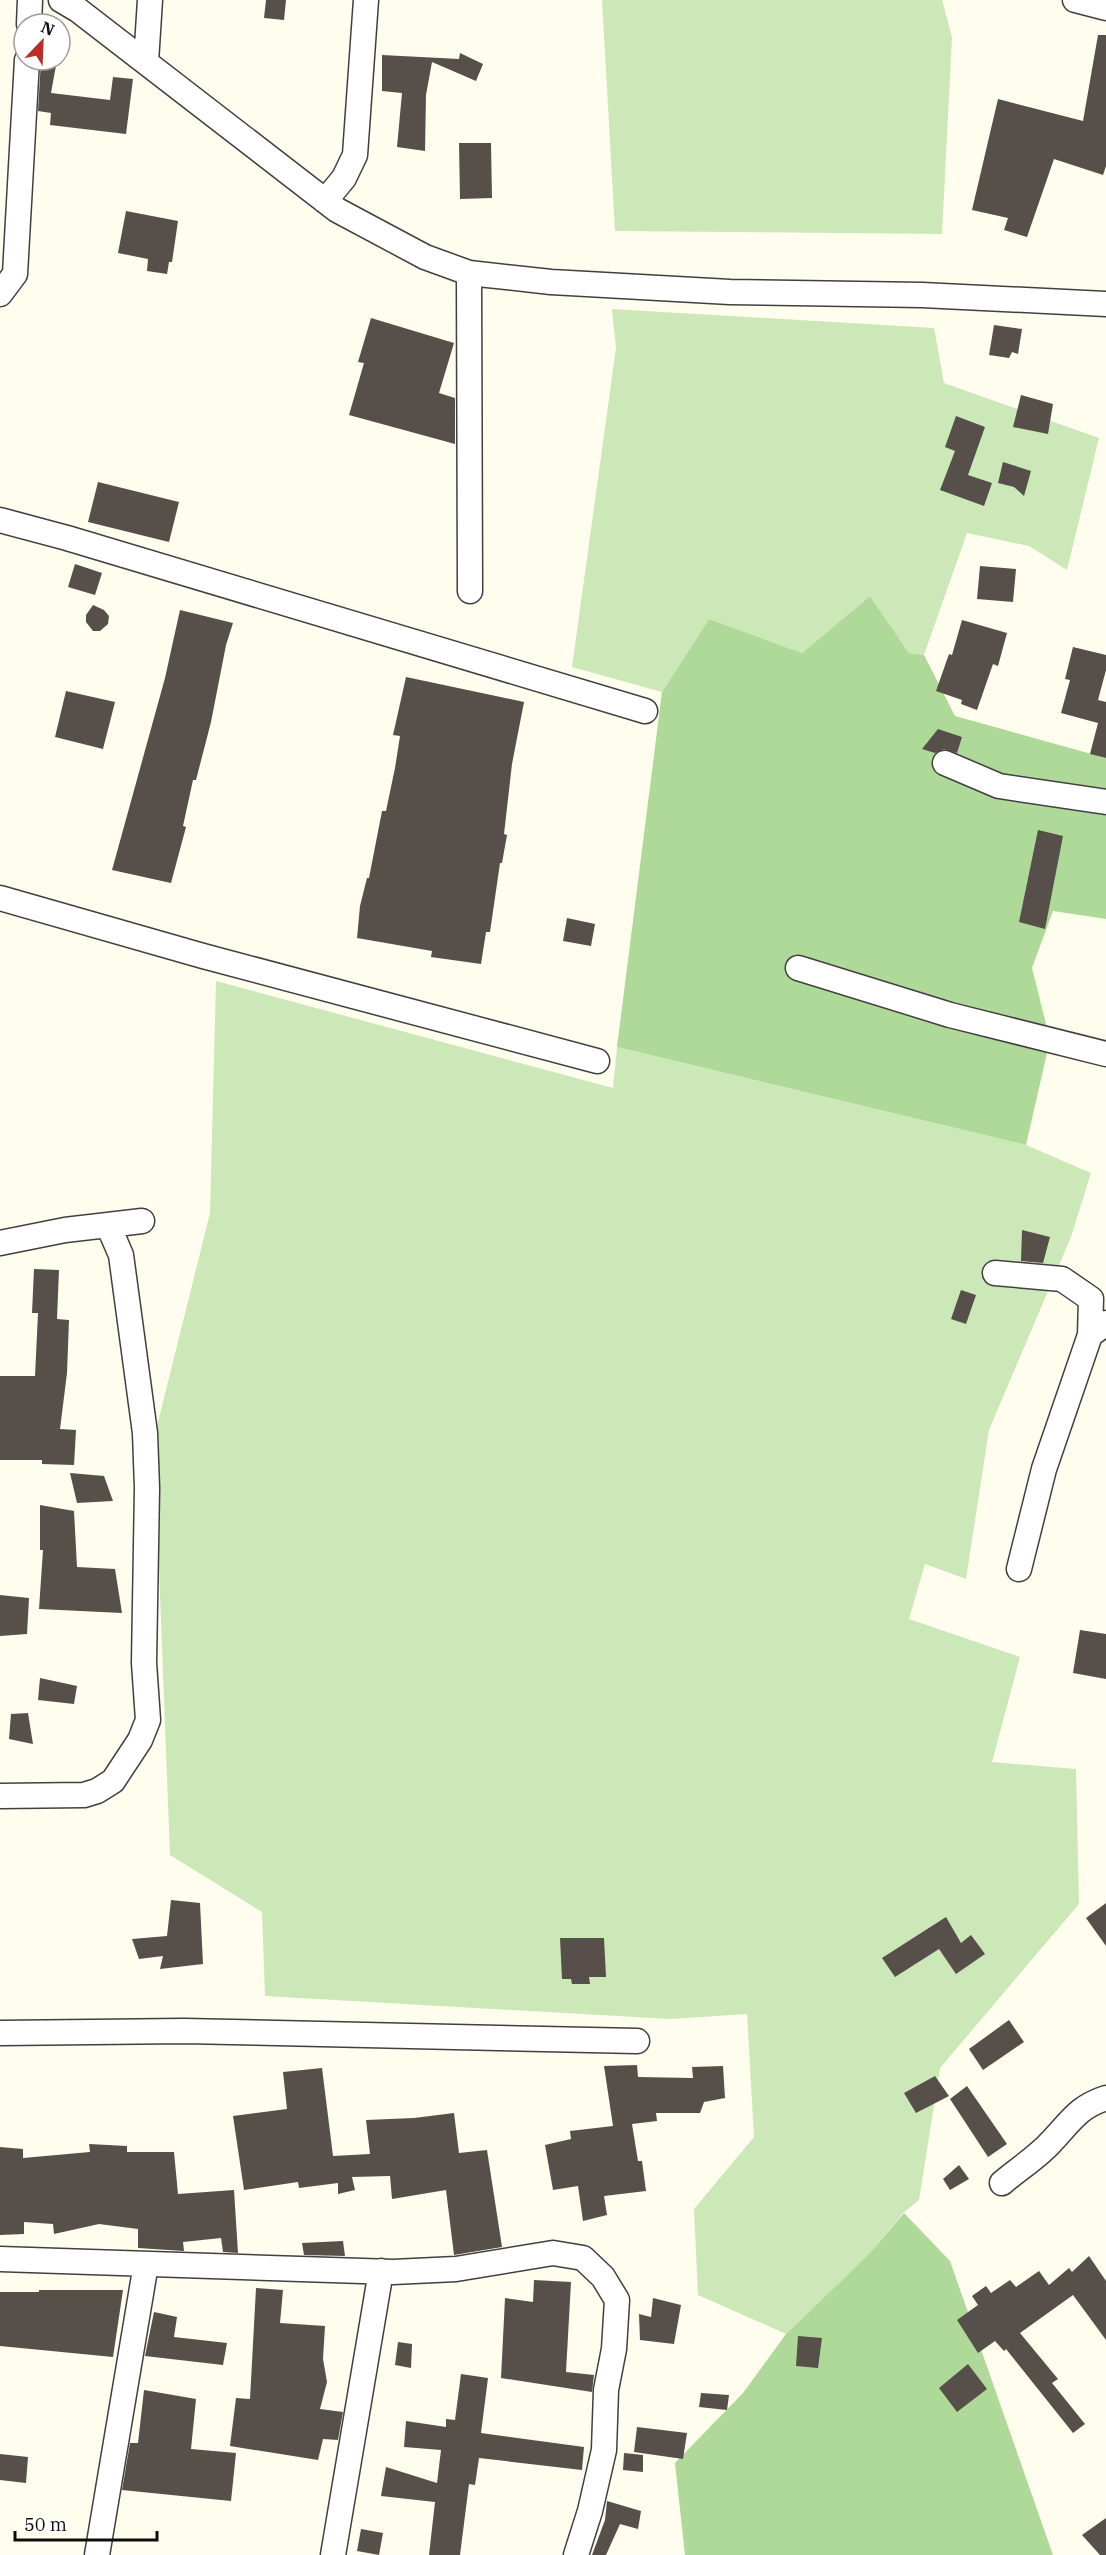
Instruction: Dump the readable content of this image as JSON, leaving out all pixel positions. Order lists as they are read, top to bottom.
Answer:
{
  "scale_bar": "50 m",
  "north": "top right"
}
